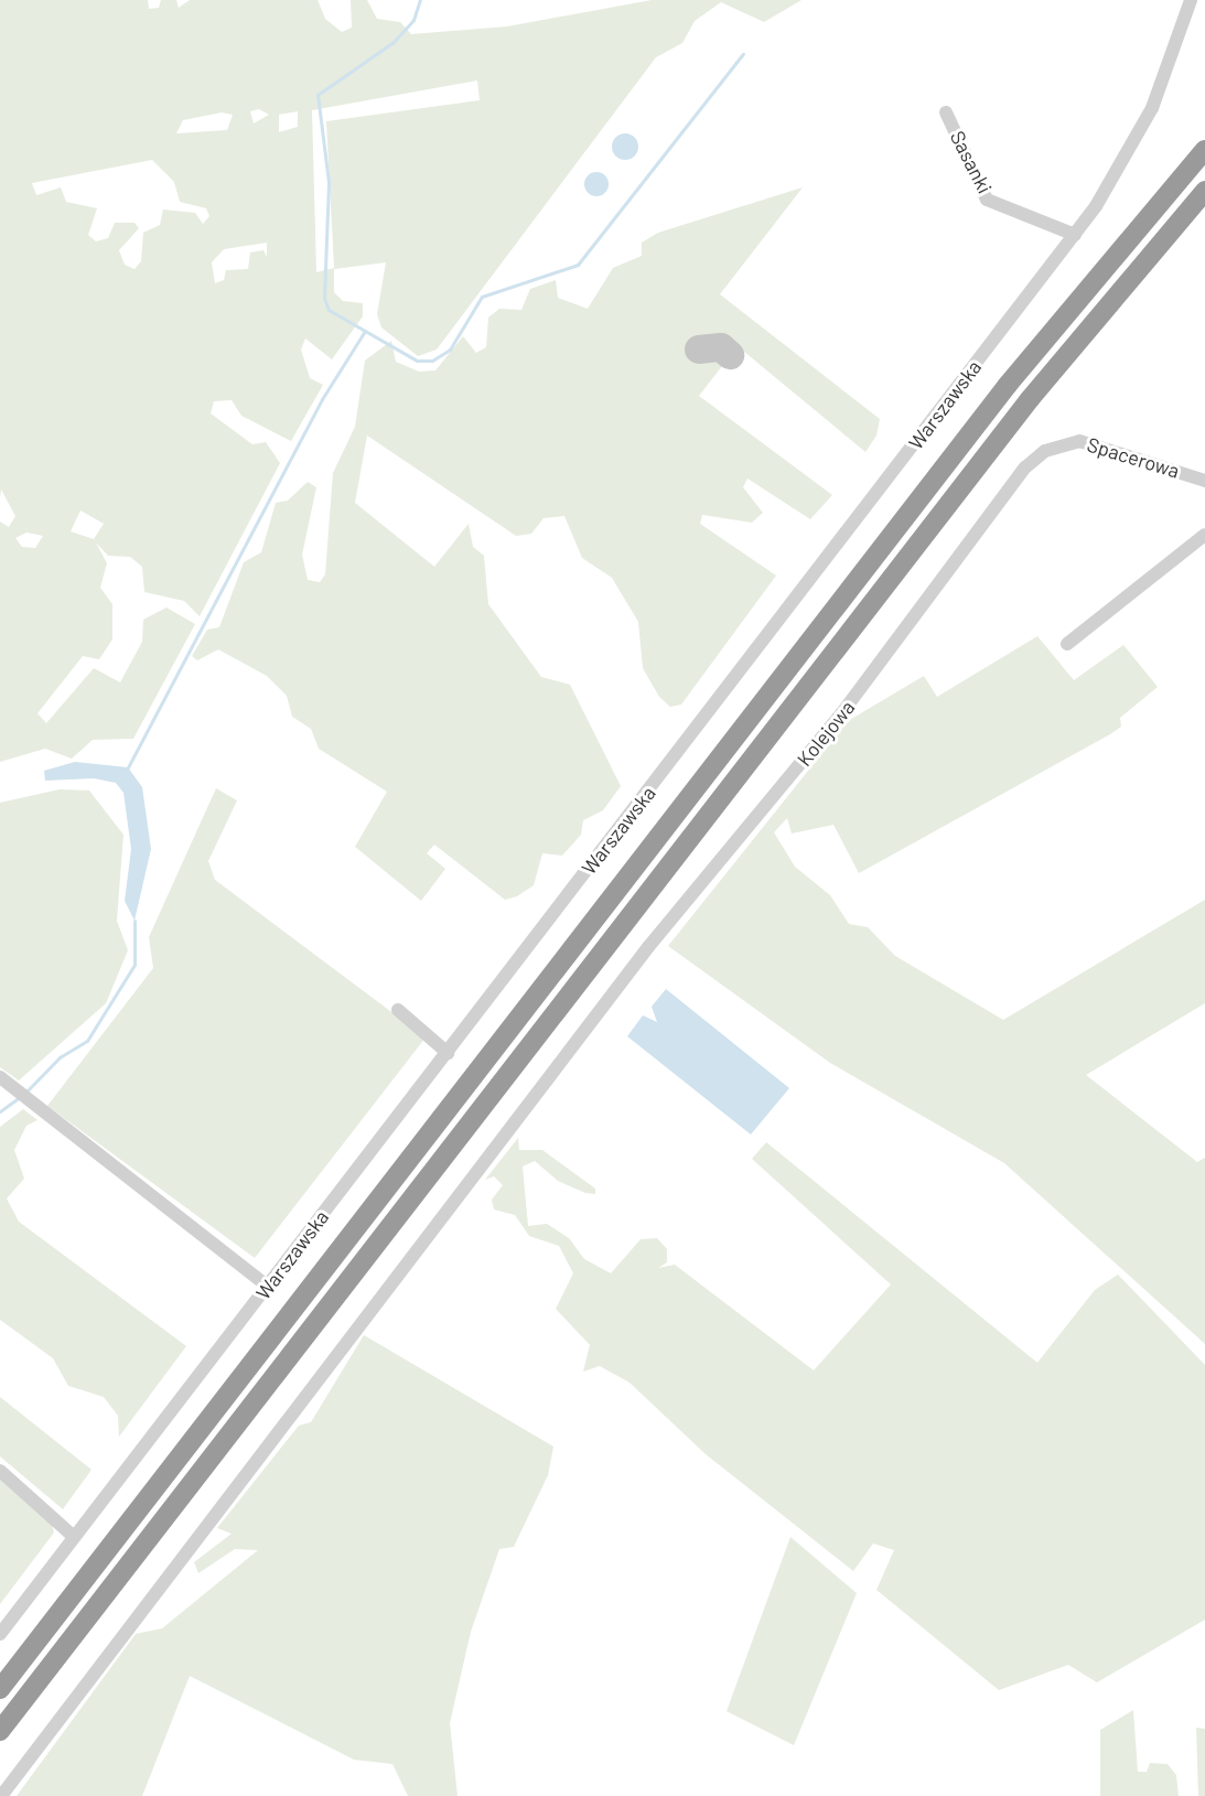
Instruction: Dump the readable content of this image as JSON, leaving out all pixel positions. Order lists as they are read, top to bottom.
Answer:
{
  "streets": {
    "street": [
      "Sasanki",
      "Warszawska",
      "Spacerowa",
      "Kolejowa"
    ]
  },
  "crossings": [
    ["Sasanki", "Warszawska"],
    ["Spacerowa", "Kolejowa"]
  ]
}
